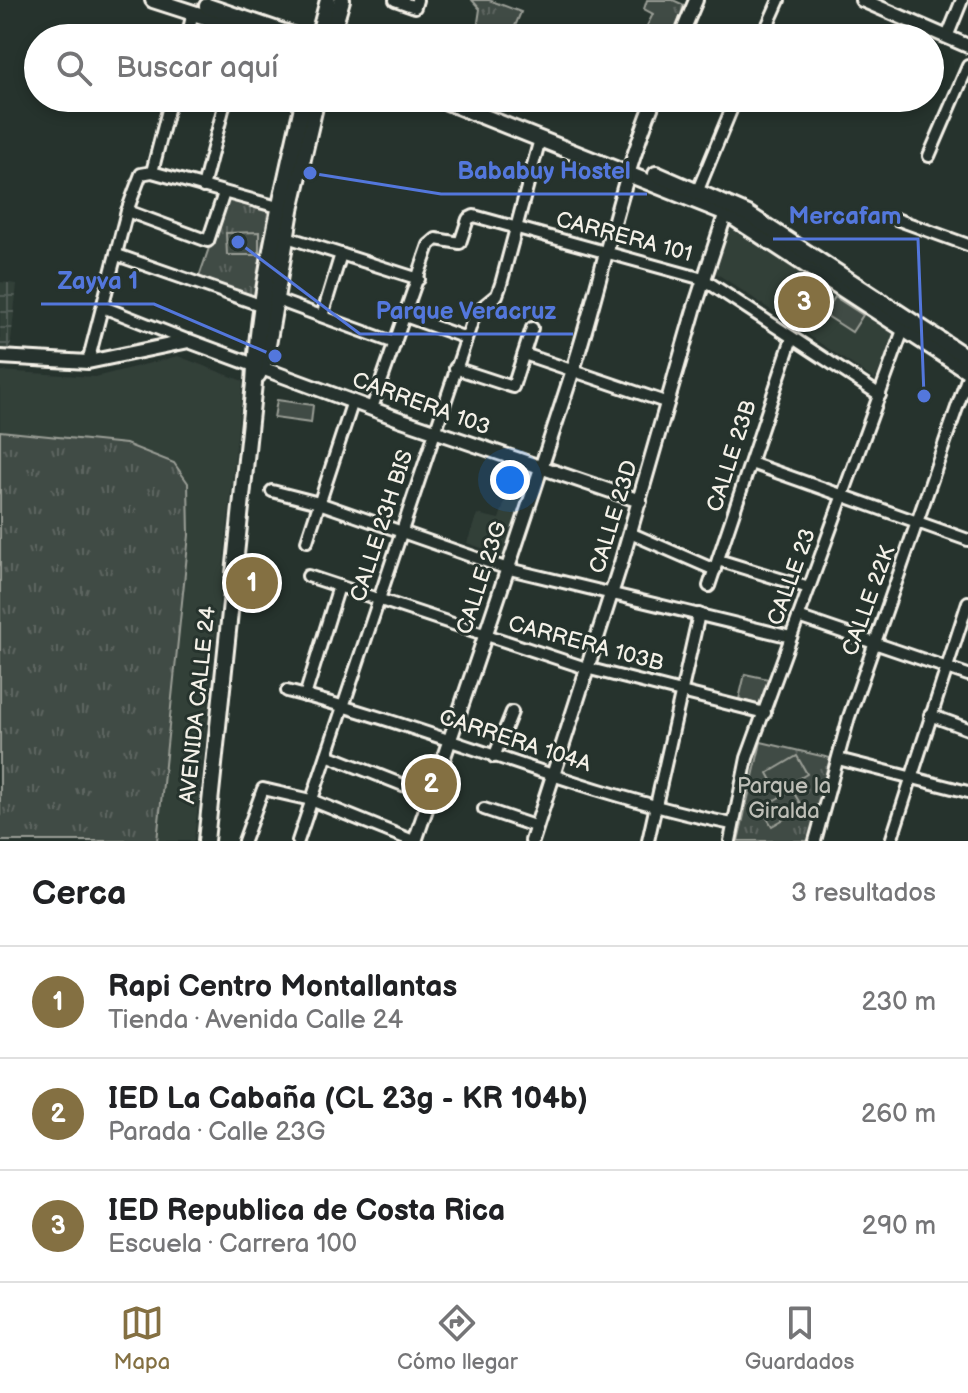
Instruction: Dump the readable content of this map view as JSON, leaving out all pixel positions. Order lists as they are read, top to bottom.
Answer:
{
  "streets": {
    "main road": ["AVENIDA CALLE 24"],
    "street": [
      "CARRERA 101",
      "CARRERA 103",
      "CALLE 23B",
      "CALLE 23D",
      "CALLE 23H BIS",
      "CALLE 23",
      "CALLE 23G",
      "CALLE 22K",
      "CARRERA 103B",
      "CARRERA 104A"
    ]
  },
  "crossings": [
    ["CARRERA 101", "CALLE 23B"],
    ["CARRERA 101", "CALLE 23D"],
    ["CARRERA 101", "CALLE 23H BIS"],
    ["CARRERA 101", "CALLE 23"],
    ["CARRERA 101", "CALLE 23G"],
    ["CARRERA 103", "CALLE 23D"],
    ["CARRERA 103", "CALLE 23H BIS"],
    ["CARRERA 103", "CALLE 23G"],
    ["CARRERA 103", "AVENIDA CALLE 24"],
    ["CALLE 23D", "CARRERA 103B"],
    ["CALLE 23D", "CARRERA 104A"],
    ["CALLE 23H BIS", "CARRERA 103B"],
    ["CALLE 23H BIS", "CARRERA 104A"],
    ["CALLE 23", "CARRERA 103B"],
    ["CALLE 23", "CARRERA 104A"],
    ["CALLE 23G", "CARRERA 103B"],
    ["CALLE 23G", "CARRERA 104A"]
  ],
  "parks": ["Parque la Giralda"],
  "places": [
    "Bababuy Hostel",
    "Parque Veracruz",
    "Zayva 1",
    "Mercafam"
  ],
  "page": {
    "search": "Buscar aquí",
    "pins": ["3", "1", "2"],
    "heading": ["Cerca", "3 resultados"],
    "list": [
      {
        "mark": "1",
        "name": "Rapi Centro Montallantas",
        "note": "Tienda · Avenida Calle 24",
        "value": "230 m"
      },
      {
        "mark": "2",
        "name": "IED La Cabaña (CL 23g - KR 104b)",
        "note": "Parada · Calle 23G",
        "value": "260 m"
      },
      {
        "mark": "3",
        "name": "IED Republica de Costa Rica",
        "note": "Escuela · Carrera 100",
        "value": "290 m"
      }
    ],
    "nav": ["Mapa", "Cómo llegar", "Guardados"]
  }
}
